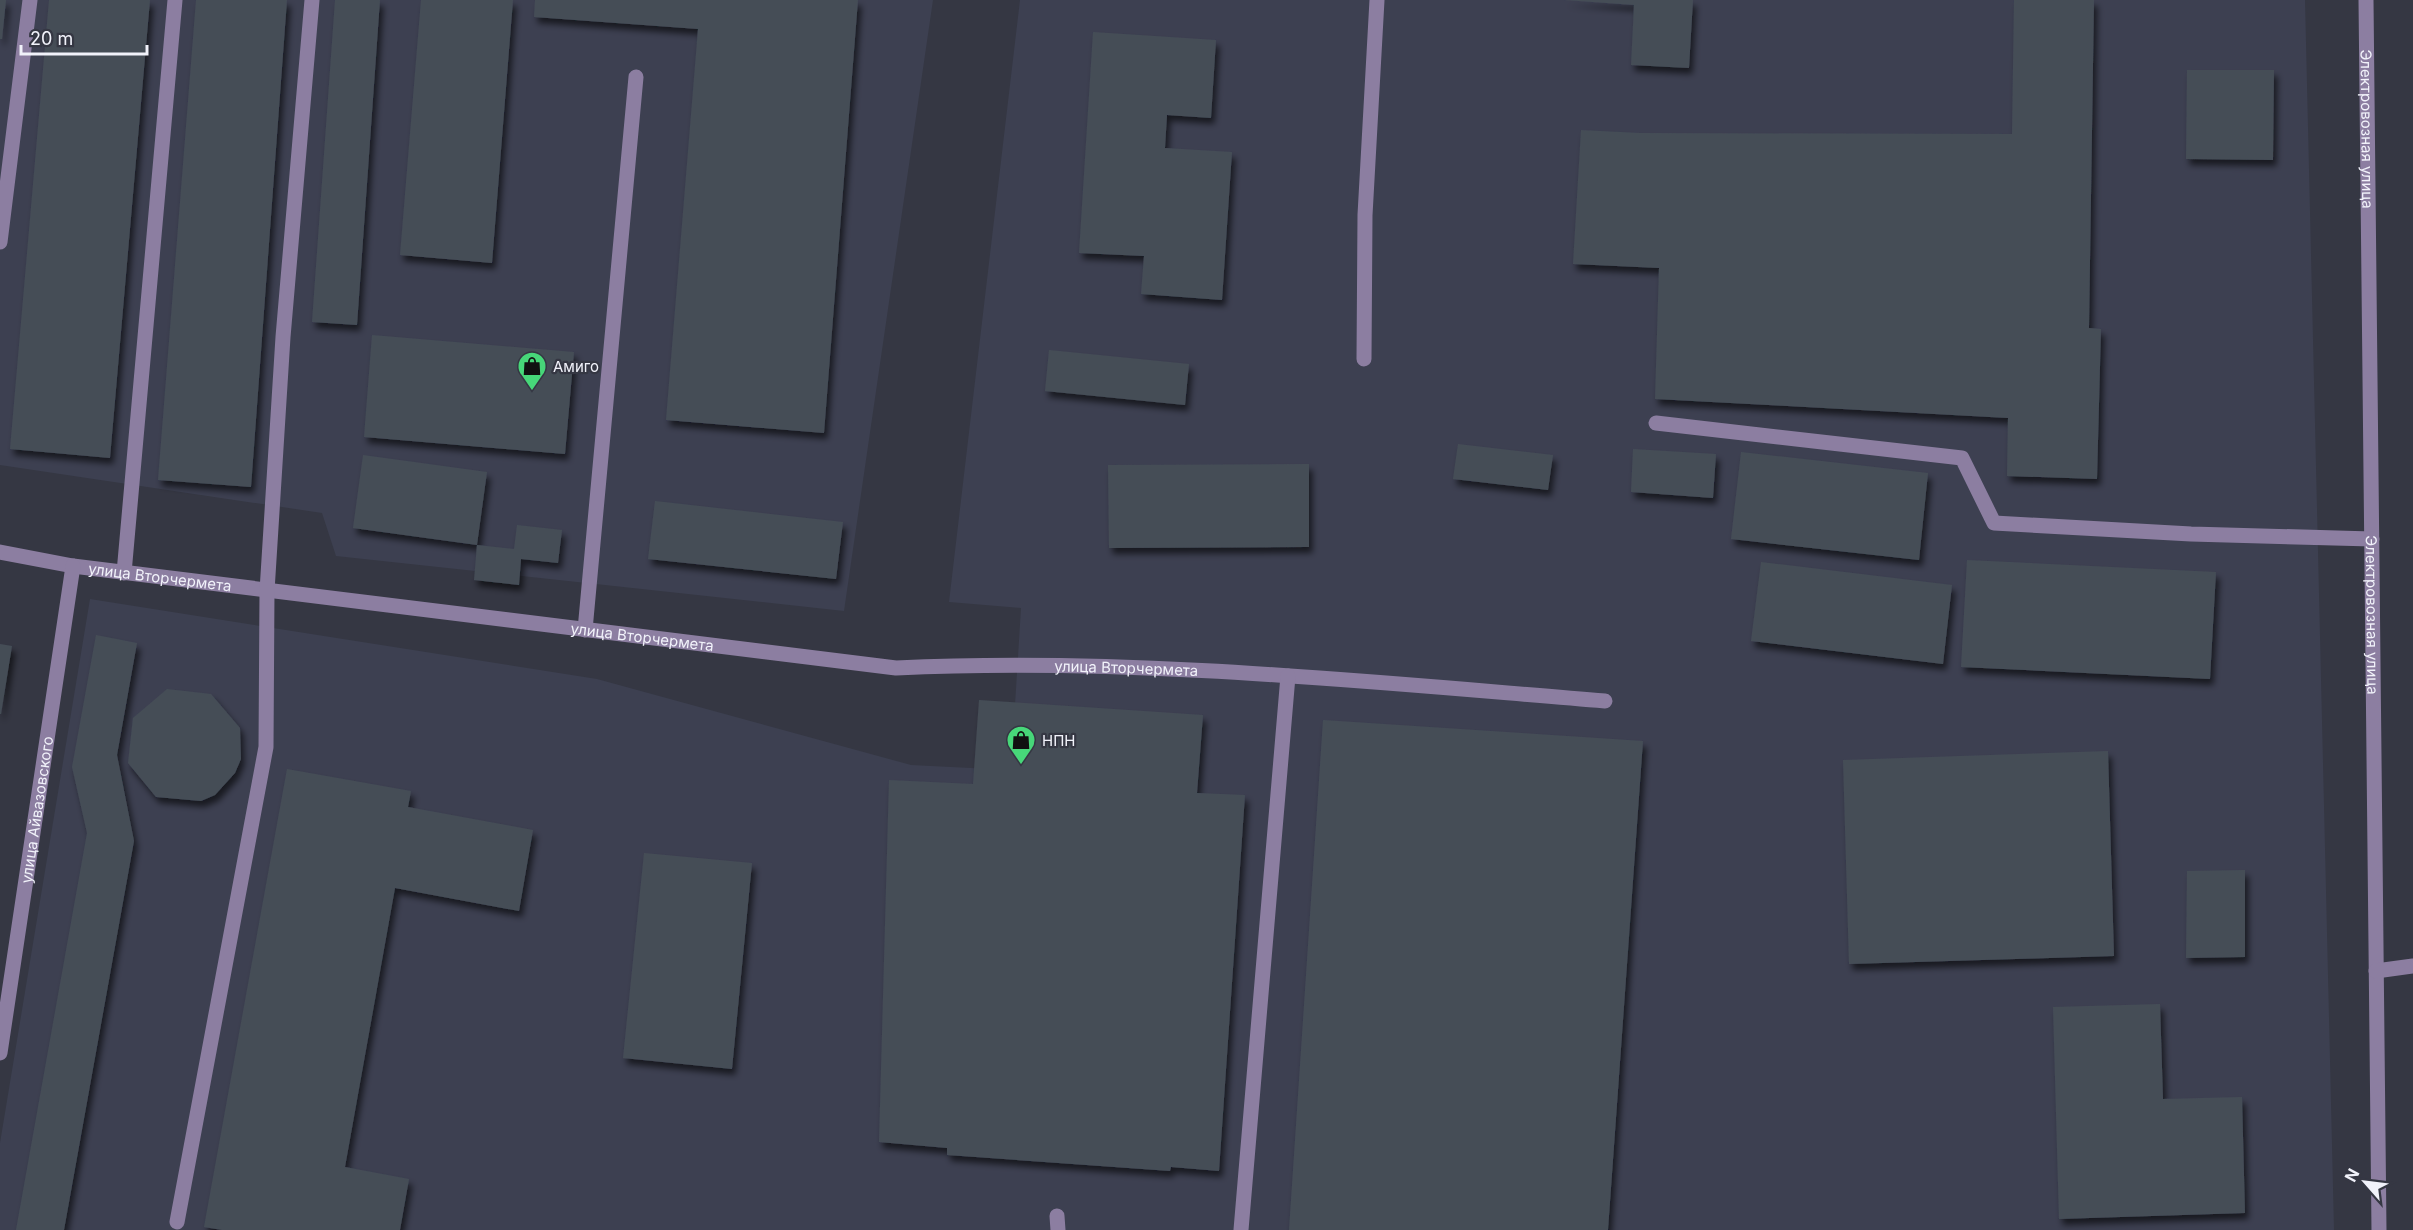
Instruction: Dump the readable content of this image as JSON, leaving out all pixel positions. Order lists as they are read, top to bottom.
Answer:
{
  "streets": {
    "street": ["Электровозная улица", "улица Вторчермета", "улица Айвазовского"]
  },
  "crossings": [
    ["улица Вторчермета", "улица Айвазовского"]
  ],
  "places": {
    "shop": ["Амиго", "НПН"]
  },
  "scale_bar": "20 m",
  "north": "top left"
}
